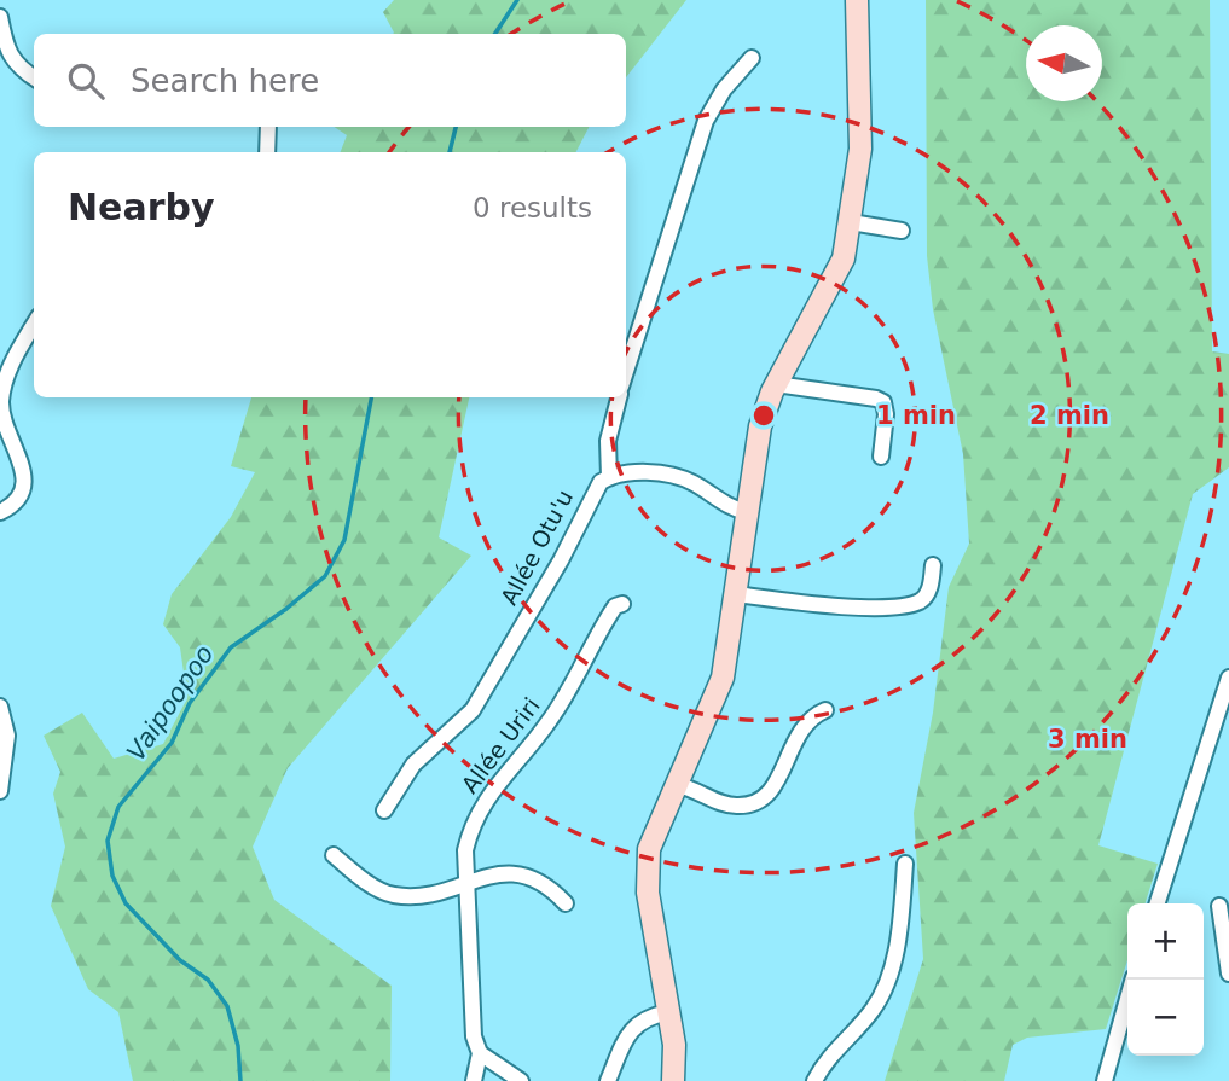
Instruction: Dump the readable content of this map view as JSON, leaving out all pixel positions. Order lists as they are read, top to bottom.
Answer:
{
  "streets": {
    "street": ["Allée Otu'u", "Allée Uriri"]
  },
  "water": ["Vaipoopoo"],
  "north": "left",
  "page": {
    "search": "Search here",
    "heading": ["Nearby", "0 results"],
    "map_buttons": ["+", "−"]
  },
  "rings": ["1 min", "2 min", "3 min"]
}
